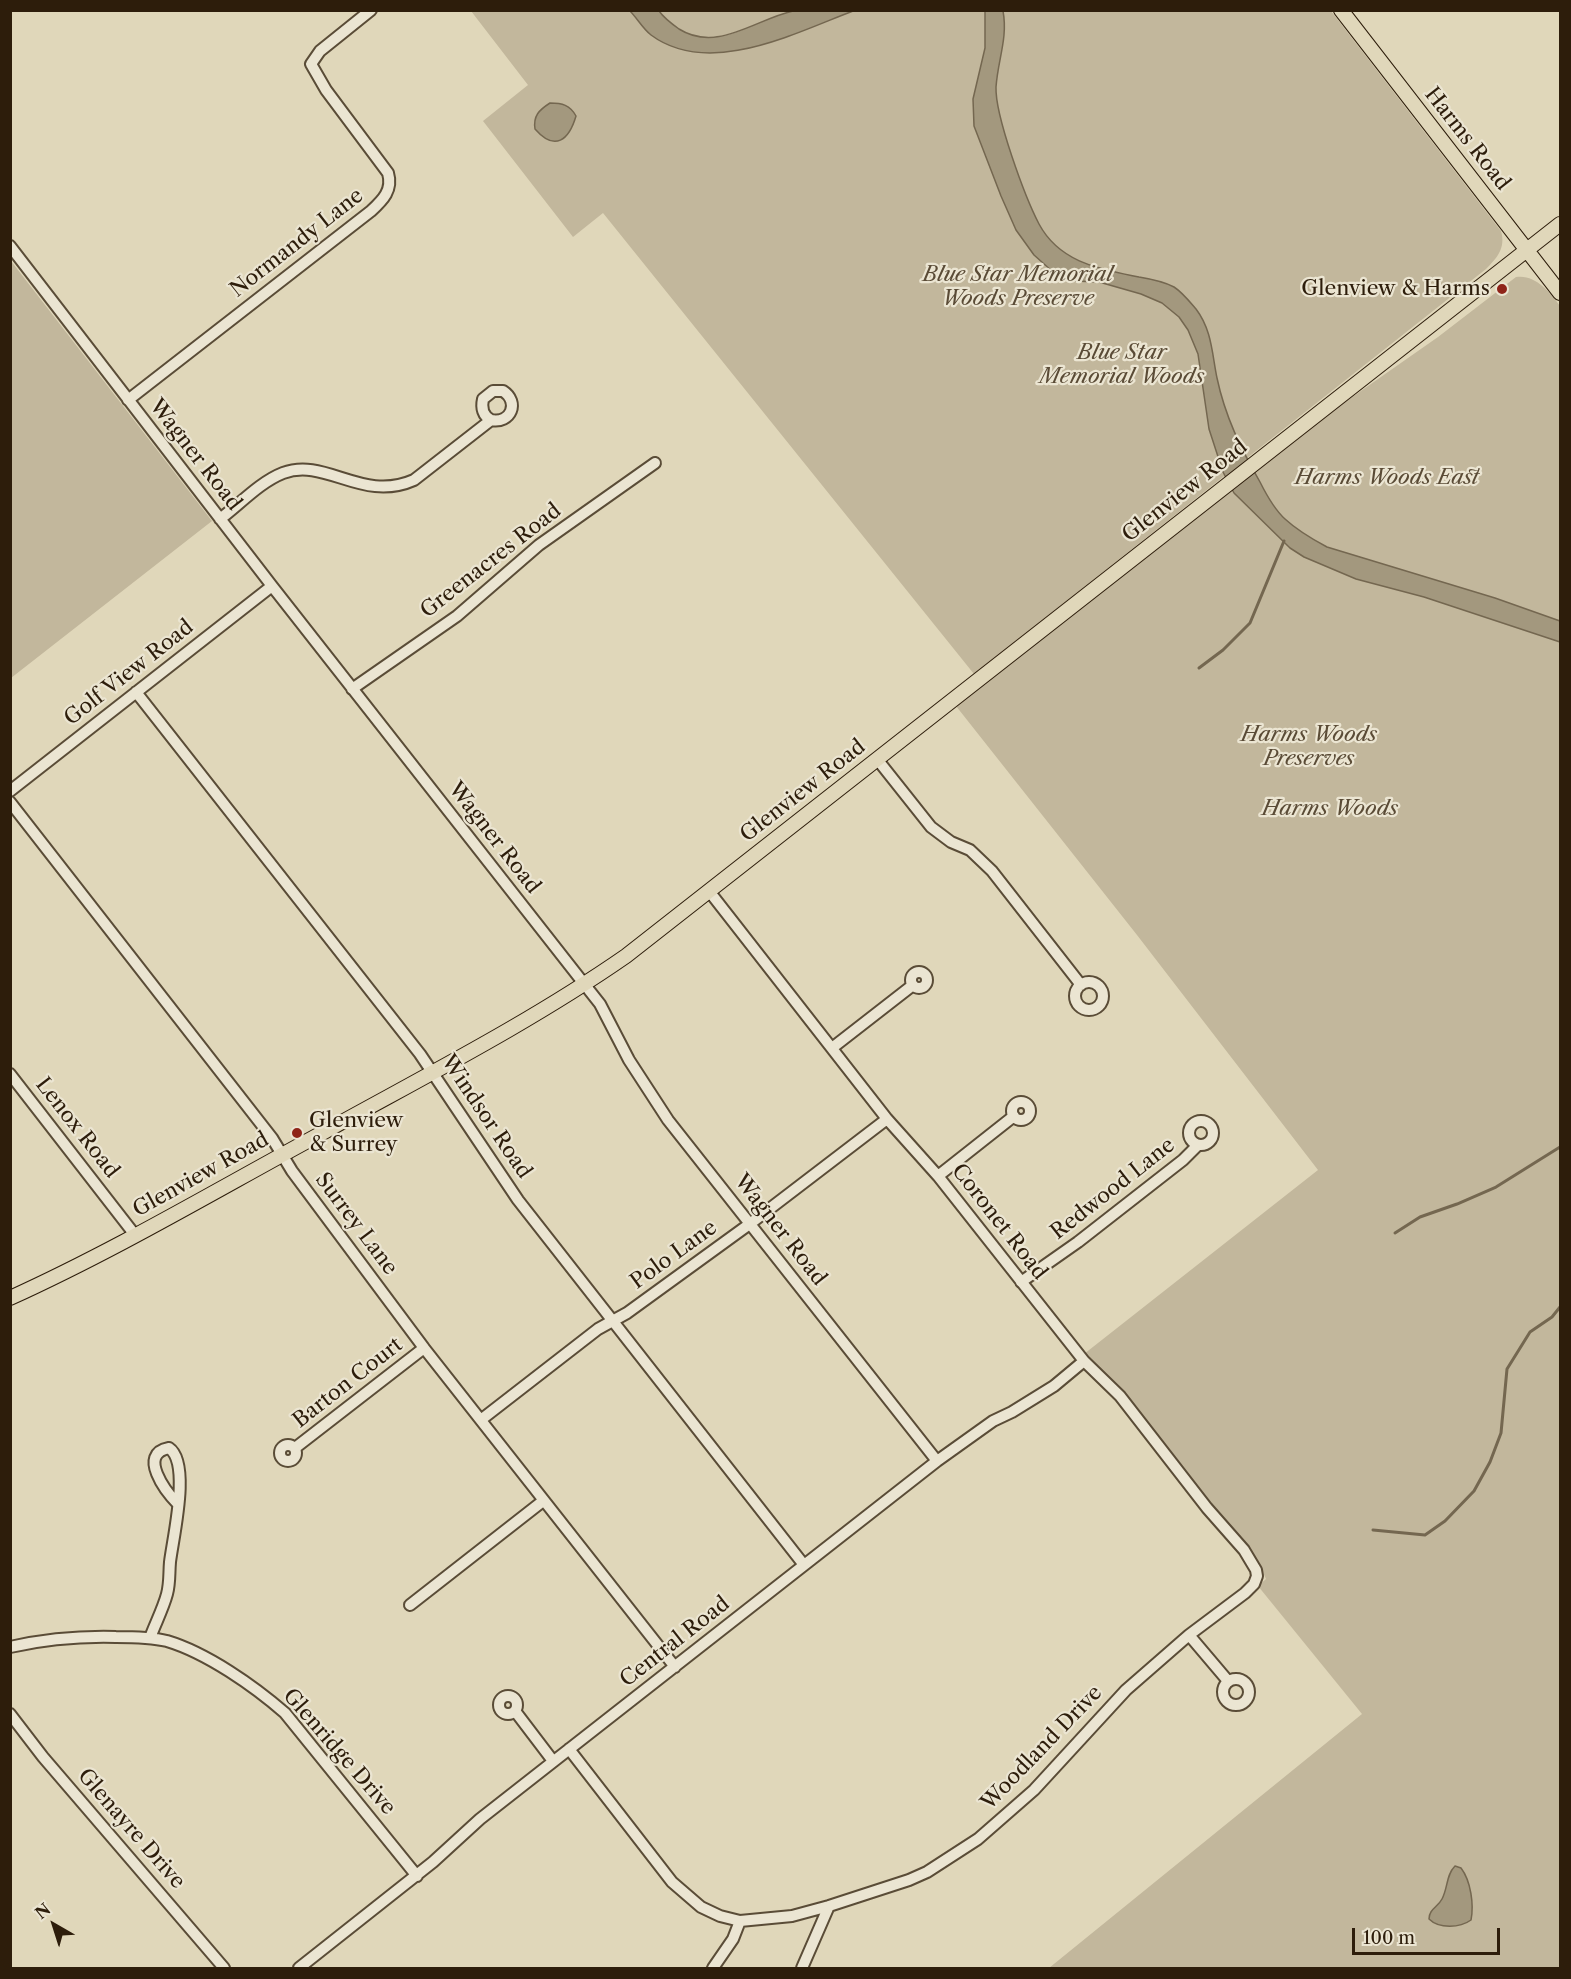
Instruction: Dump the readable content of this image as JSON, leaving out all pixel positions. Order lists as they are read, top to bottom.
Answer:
{
  "streets": {
    "main road": ["Harms Road", "Glenview Road"],
    "street": [
      "Normandy Lane",
      "Wagner Road",
      "Greenacres Road",
      "Golf View Road",
      "Windsor Road",
      "Lenox Road",
      "Redwood Lane",
      "Coronet Road",
      "Surrey Lane",
      "Polo Lane",
      "Barton Court",
      "Central Road",
      "Woodland Drive",
      "Glenridge Drive",
      "Glenayre Drive"
    ]
  },
  "crossings": [
    ["Harms Road", "Glenview Road"],
    ["Normandy Lane", "Wagner Road"],
    ["Wagner Road", "Glenview Road"],
    ["Wagner Road", "Greenacres Road"],
    ["Wagner Road", "Golf View Road"],
    ["Wagner Road", "Polo Lane"],
    ["Wagner Road", "Central Road"],
    ["Glenview Road", "Windsor Road"],
    ["Glenview Road", "Lenox Road"],
    ["Glenview Road", "Coronet Road"],
    ["Glenview Road", "Surrey Lane"],
    ["Golf View Road", "Windsor Road"],
    ["Windsor Road", "Polo Lane"],
    ["Windsor Road", "Central Road"],
    ["Redwood Lane", "Coronet Road"],
    ["Coronet Road", "Polo Lane"],
    ["Coronet Road", "Central Road"],
    ["Coronet Road", "Woodland Drive"],
    ["Surrey Lane", "Polo Lane"],
    ["Surrey Lane", "Barton Court"],
    ["Surrey Lane", "Central Road"],
    ["Central Road", "Woodland Drive"],
    ["Central Road", "Glenridge Drive"]
  ],
  "parks": [
    "Blue Star Memorial Woods Preserve",
    "Blue Star Memorial Woods",
    "Harms Woods East",
    "Harms Woods Preserves",
    "Harms Woods"
  ],
  "places": ["Glenview & Harms", "Glenview & Surrey"],
  "scale_bar": "100 m",
  "north": "top left"
}
